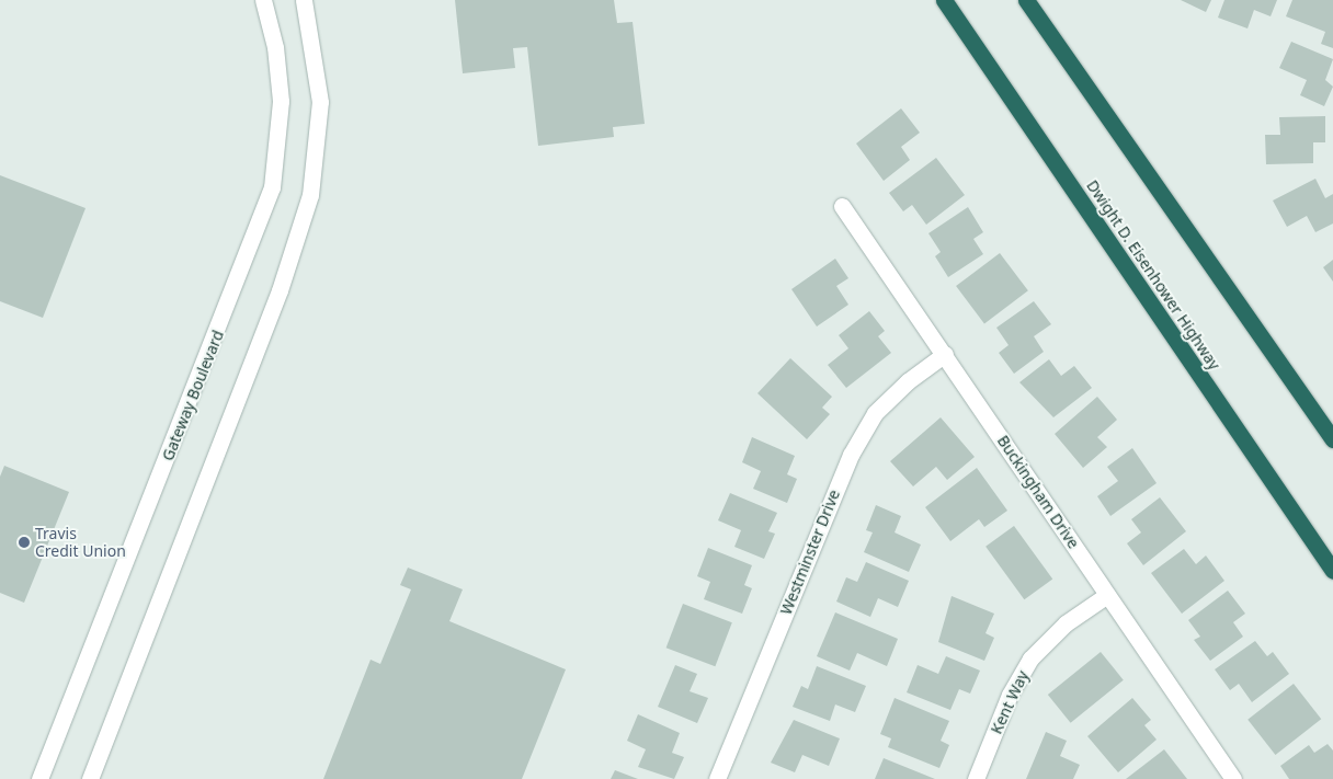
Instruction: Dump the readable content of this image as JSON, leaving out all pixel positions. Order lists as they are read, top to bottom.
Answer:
{
  "streets": {
    "highway": ["Dwight D. Eisenhower Highway"],
    "street": [
      "Gateway Boulevard",
      "Buckingham Drive",
      "Westminster Drive",
      "Kent Way"
    ]
  },
  "crossings": [
    ["Buckingham Drive", "Westminster Drive"],
    ["Buckingham Drive", "Kent Way"]
  ],
  "places": ["Travis Credit Union"]
}
